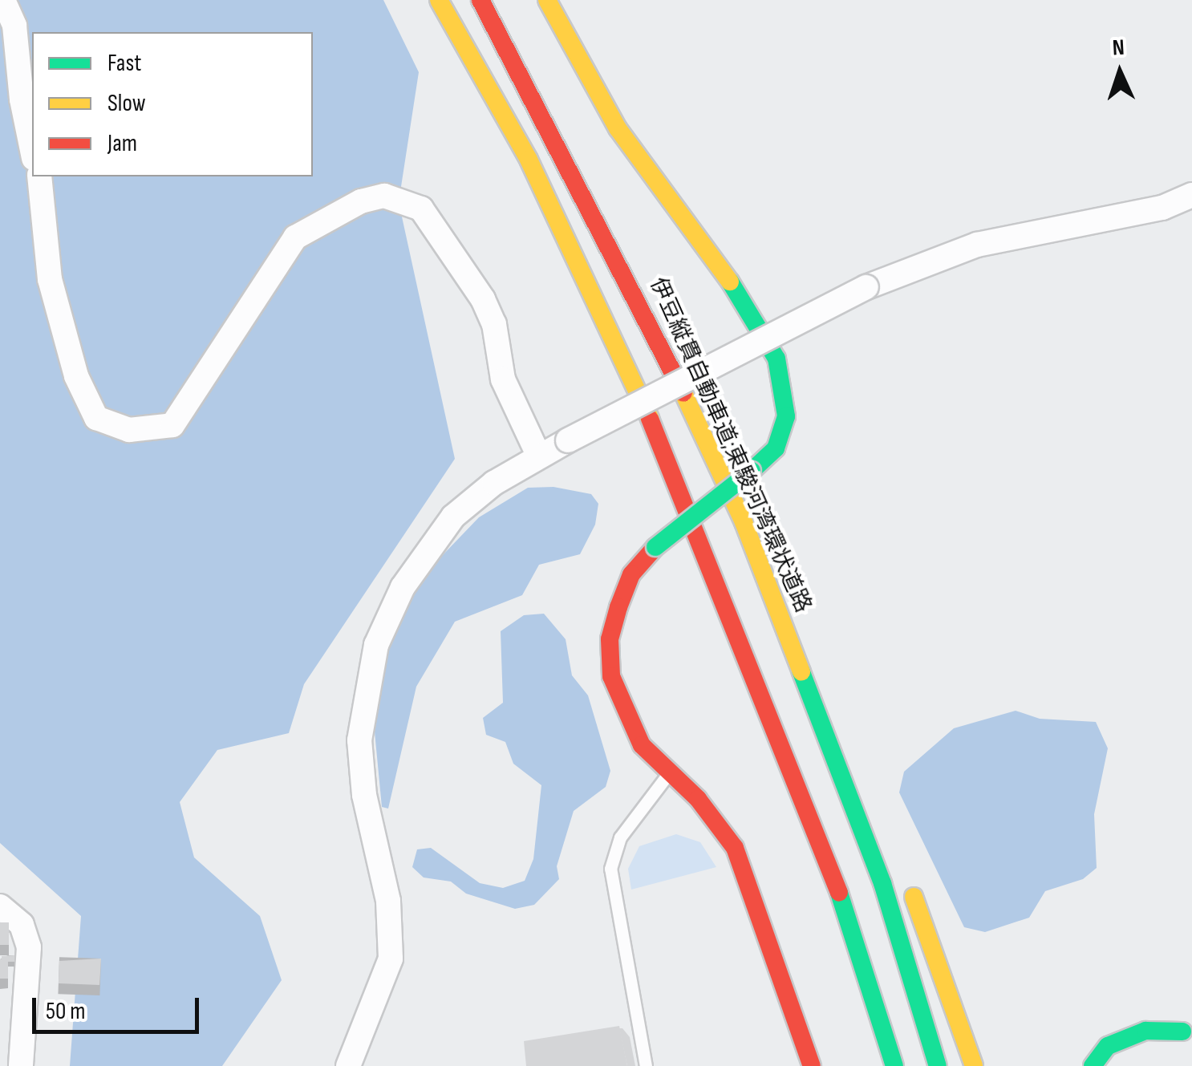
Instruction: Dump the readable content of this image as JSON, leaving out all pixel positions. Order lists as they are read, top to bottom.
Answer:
{
  "streets": {
    "main road": ["伊豆縦貫自動車道;東駿河湾環状道路"]
  },
  "legend": ["Fast", "Slow", "Jam"],
  "scale_bar": "50 m",
  "north": "top"
}
